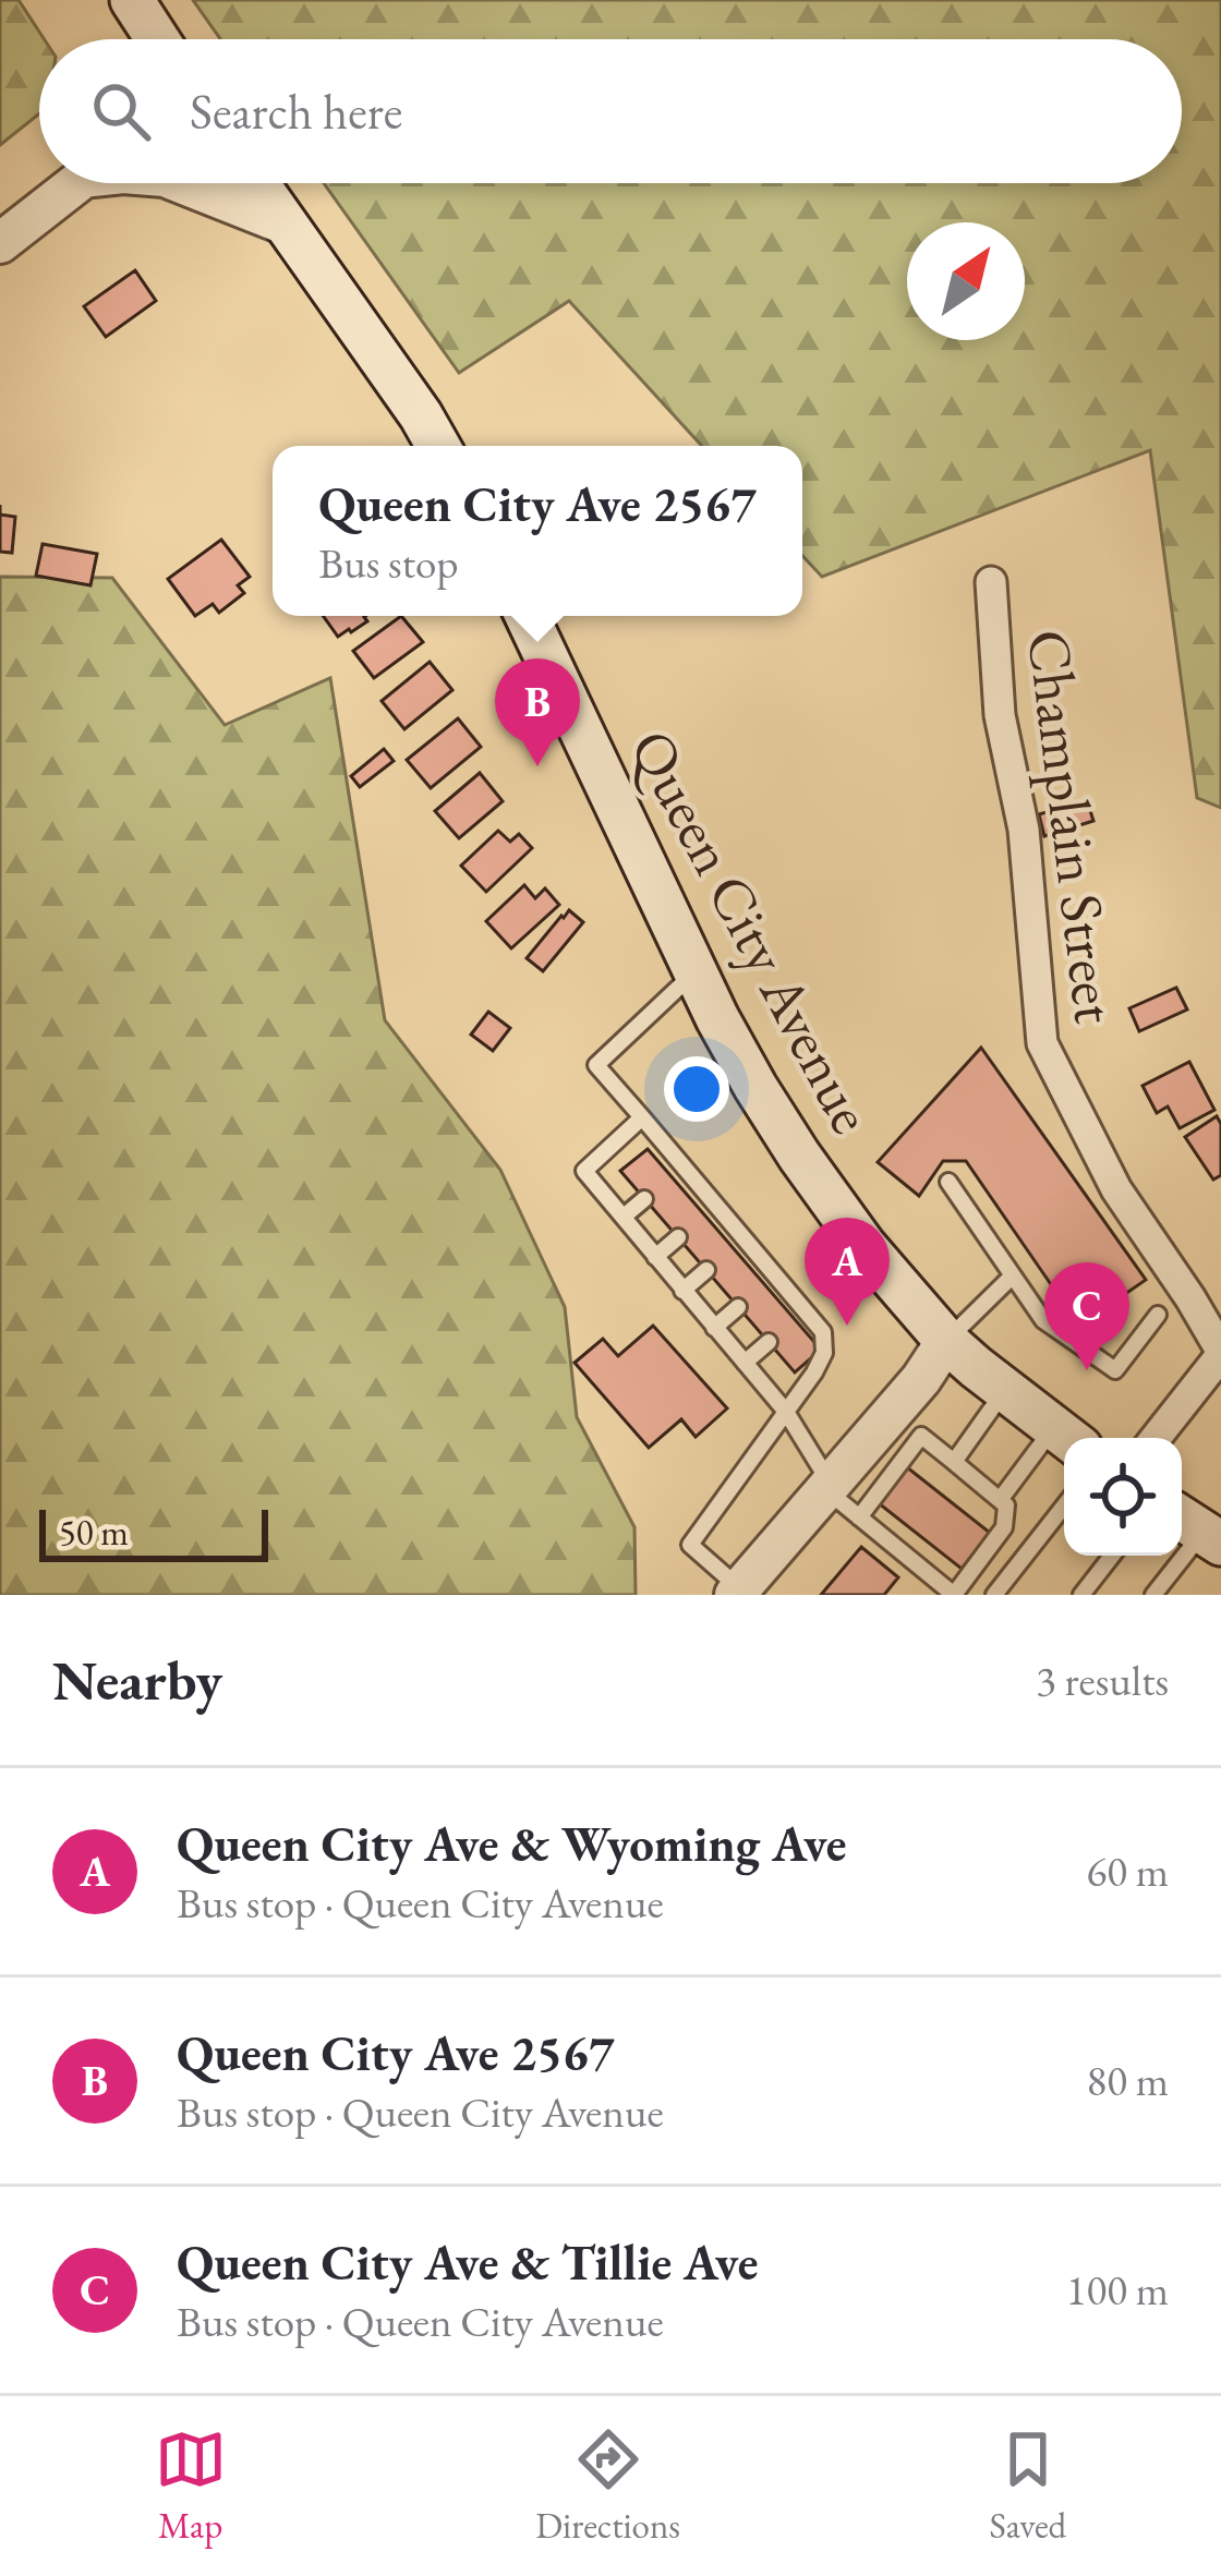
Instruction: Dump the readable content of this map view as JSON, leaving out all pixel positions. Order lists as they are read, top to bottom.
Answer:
{
  "streets": {
    "main road": ["Queen City Avenue"],
    "street": ["Champlain Street"]
  },
  "scale_bar": "50 m",
  "north": "top right",
  "page": {
    "search": "Search here",
    "popup": ["Queen City Ave 2567", "Bus stop"],
    "pins": ["B", "A", "C"],
    "scale": "50 m",
    "heading": ["Nearby", "3 results"],
    "list": [
      {
        "mark": "A",
        "name": "Queen City Ave & Wyoming Ave",
        "note": "Bus stop · Queen City Avenue",
        "value": "60 m"
      },
      {
        "mark": "B",
        "name": "Queen City Ave 2567",
        "note": "Bus stop · Queen City Avenue",
        "value": "80 m"
      },
      {
        "mark": "C",
        "name": "Queen City Ave & Tillie Ave",
        "note": "Bus stop · Queen City Avenue",
        "value": "100 m"
      }
    ],
    "nav": ["Map", "Directions", "Saved"]
  }
}
